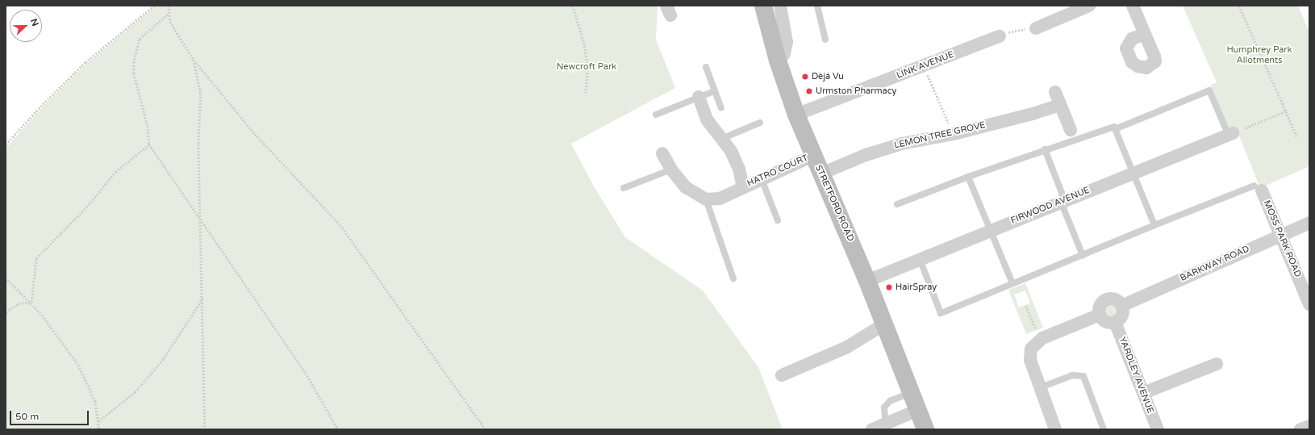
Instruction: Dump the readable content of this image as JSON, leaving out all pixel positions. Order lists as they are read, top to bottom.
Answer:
{
  "streets": {
    "main road": ["STRETFORD ROAD"],
    "street": [
      "LINK AVENUE",
      "LEMON TREE GROVE",
      "HATRO COURT",
      "FIRWOOD AVENUE",
      "MOSS PARK ROAD",
      "BARKWAY ROAD",
      "YARDLEY AVENUE"
    ]
  },
  "crossings": [
    ["LINK AVENUE", "STRETFORD ROAD"],
    ["LEMON TREE GROVE", "STRETFORD ROAD"],
    ["HATRO COURT", "STRETFORD ROAD"],
    ["STRETFORD ROAD", "FIRWOOD AVENUE"],
    ["MOSS PARK ROAD", "BARKWAY ROAD"],
    ["BARKWAY ROAD", "YARDLEY AVENUE"]
  ],
  "parks": ["Humphrey Park Allotments", "Newcroft Park"],
  "places": ["Dèjá Vu", "Urmston Pharmacy", "HairSpray"],
  "scale_bar": "50 m",
  "north": "right"
}
